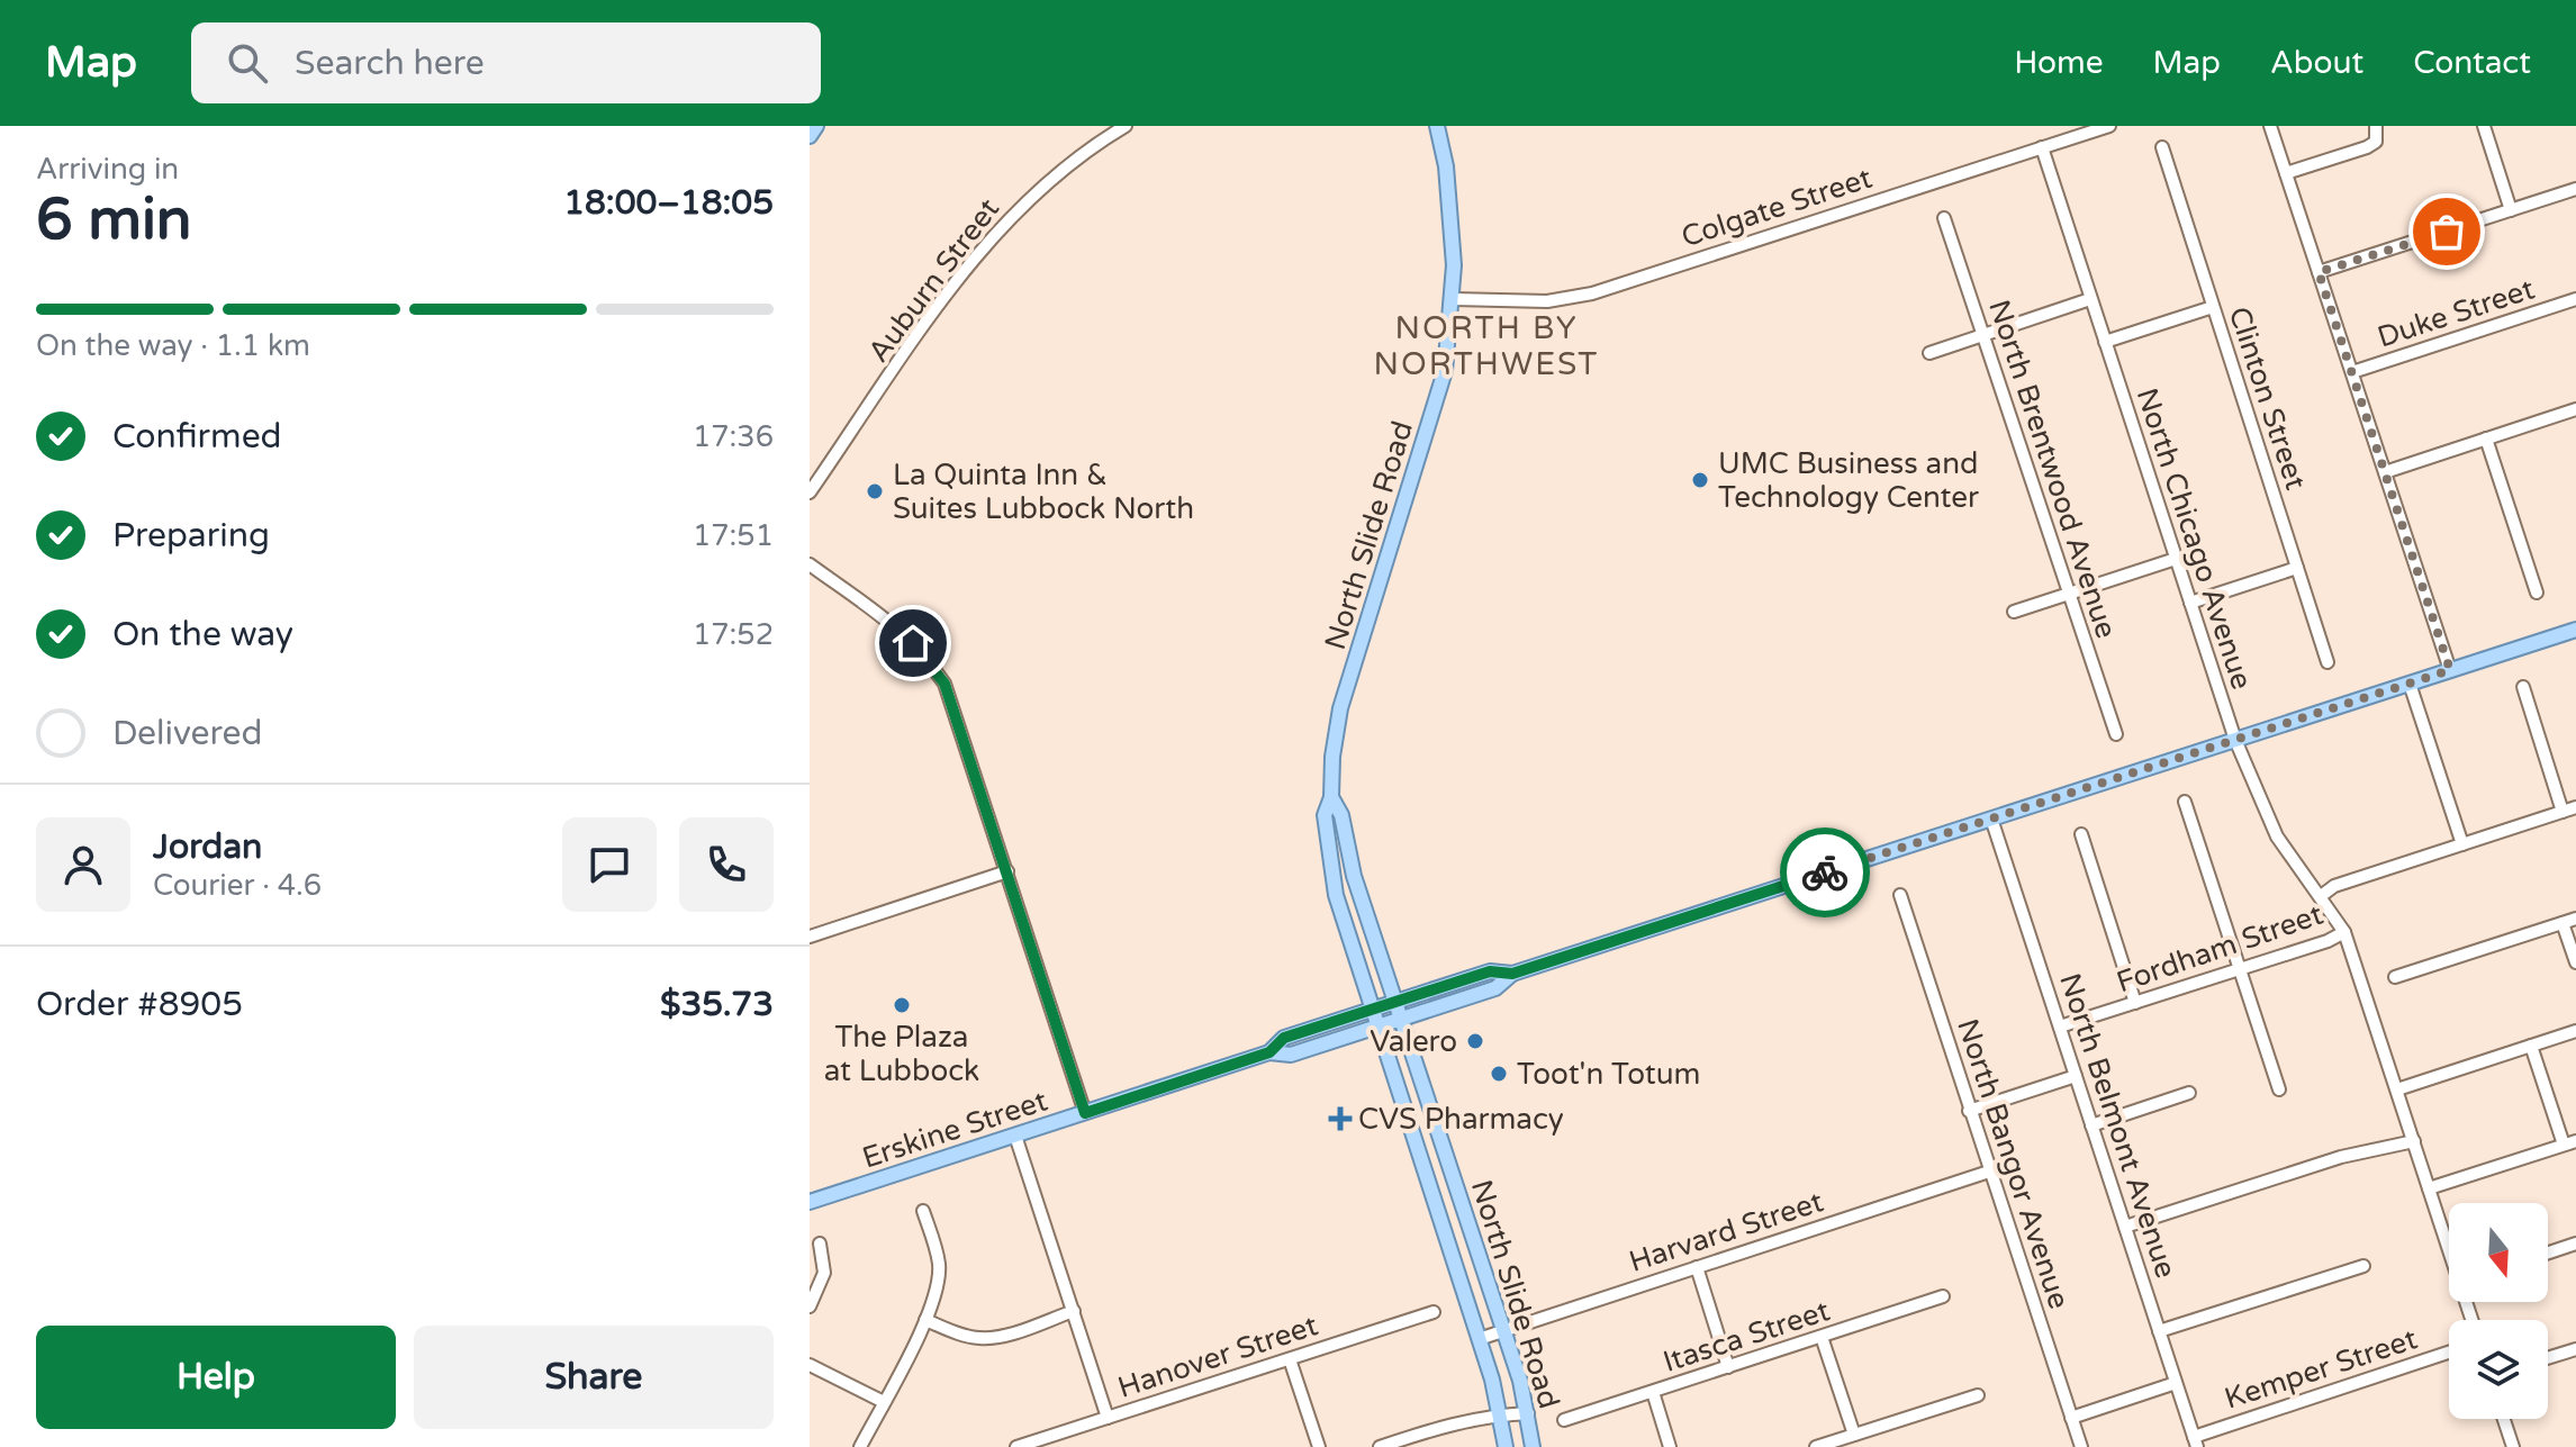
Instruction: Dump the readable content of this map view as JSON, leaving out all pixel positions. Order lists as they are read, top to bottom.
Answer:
{
  "streets": {
    "main road": ["North Slide Road", "Erskine Street"],
    "street": [
      "Colgate Street",
      "Auburn Street",
      "Duke Street",
      "Clinton Street",
      "North Brentwood Avenue",
      "North Chicago Avenue",
      "Fordham Street",
      "North Belmont Avenue",
      "North Bangor Avenue",
      "Harvard Street",
      "Itasca Street",
      "Hanover Street",
      "Kemper Street"
    ]
  },
  "crossings": [
    ["Colgate Street", "North Slide Road"],
    ["Colgate Street", "North Chicago Avenue"],
    ["North Slide Road", "Erskine Street"],
    ["North Slide Road", "Harvard Street"],
    ["North Chicago Avenue", "Fordham Street"],
    ["North Chicago Avenue", "Erskine Street"],
    ["Fordham Street", "North Belmont Avenue"],
    ["North Belmont Avenue", "Erskine Street"],
    ["North Belmont Avenue", "Kemper Street"],
    ["North Bangor Avenue", "Harvard Street"]
  ],
  "districts": ["NORTH BY NORTHWEST"],
  "places": {
    "other": [
      "UMC Business and Technology Center",
      "La Quinta Inn & Suites Lubbock North",
      "The Plaza at Lubbock",
      "Valero",
      "Toot'n Totum"
    ],
    "health": ["CVS Pharmacy"]
  },
  "north": "bottom",
  "page": {
    "header": "Map",
    "search": "Search here",
    "nav": [
      "Home",
      "Map",
      "About",
      "Contact"
    ],
    "heading": ["6 min", "Arriving in", "18:00–18:05"],
    "panel": [
      "Jordan",
      "Courier · 4.6",
      "Order #8905",
      "$35.73"
    ],
    "bar": "On the way · 1.1 km",
    "list": [
      ["Confirmed", "17:36"],
      ["Preparing", "17:51"],
      ["On the way", "17:52"],
      "Delivered"
    ],
    "buttons": ["Help", "Share"]
  }
}
